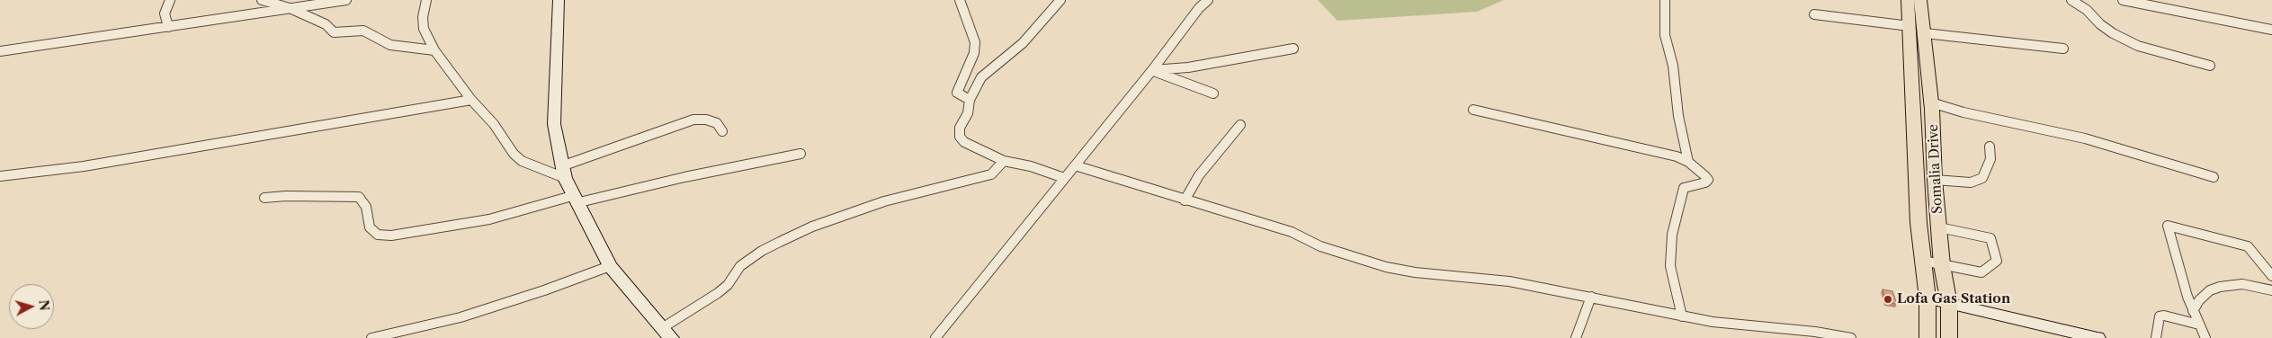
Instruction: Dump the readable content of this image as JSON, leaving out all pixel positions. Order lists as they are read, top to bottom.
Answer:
{
  "streets": {
    "main road": ["Somalia Drive"]
  },
  "places": ["Lofa Gas Station"],
  "north": "right"
}
